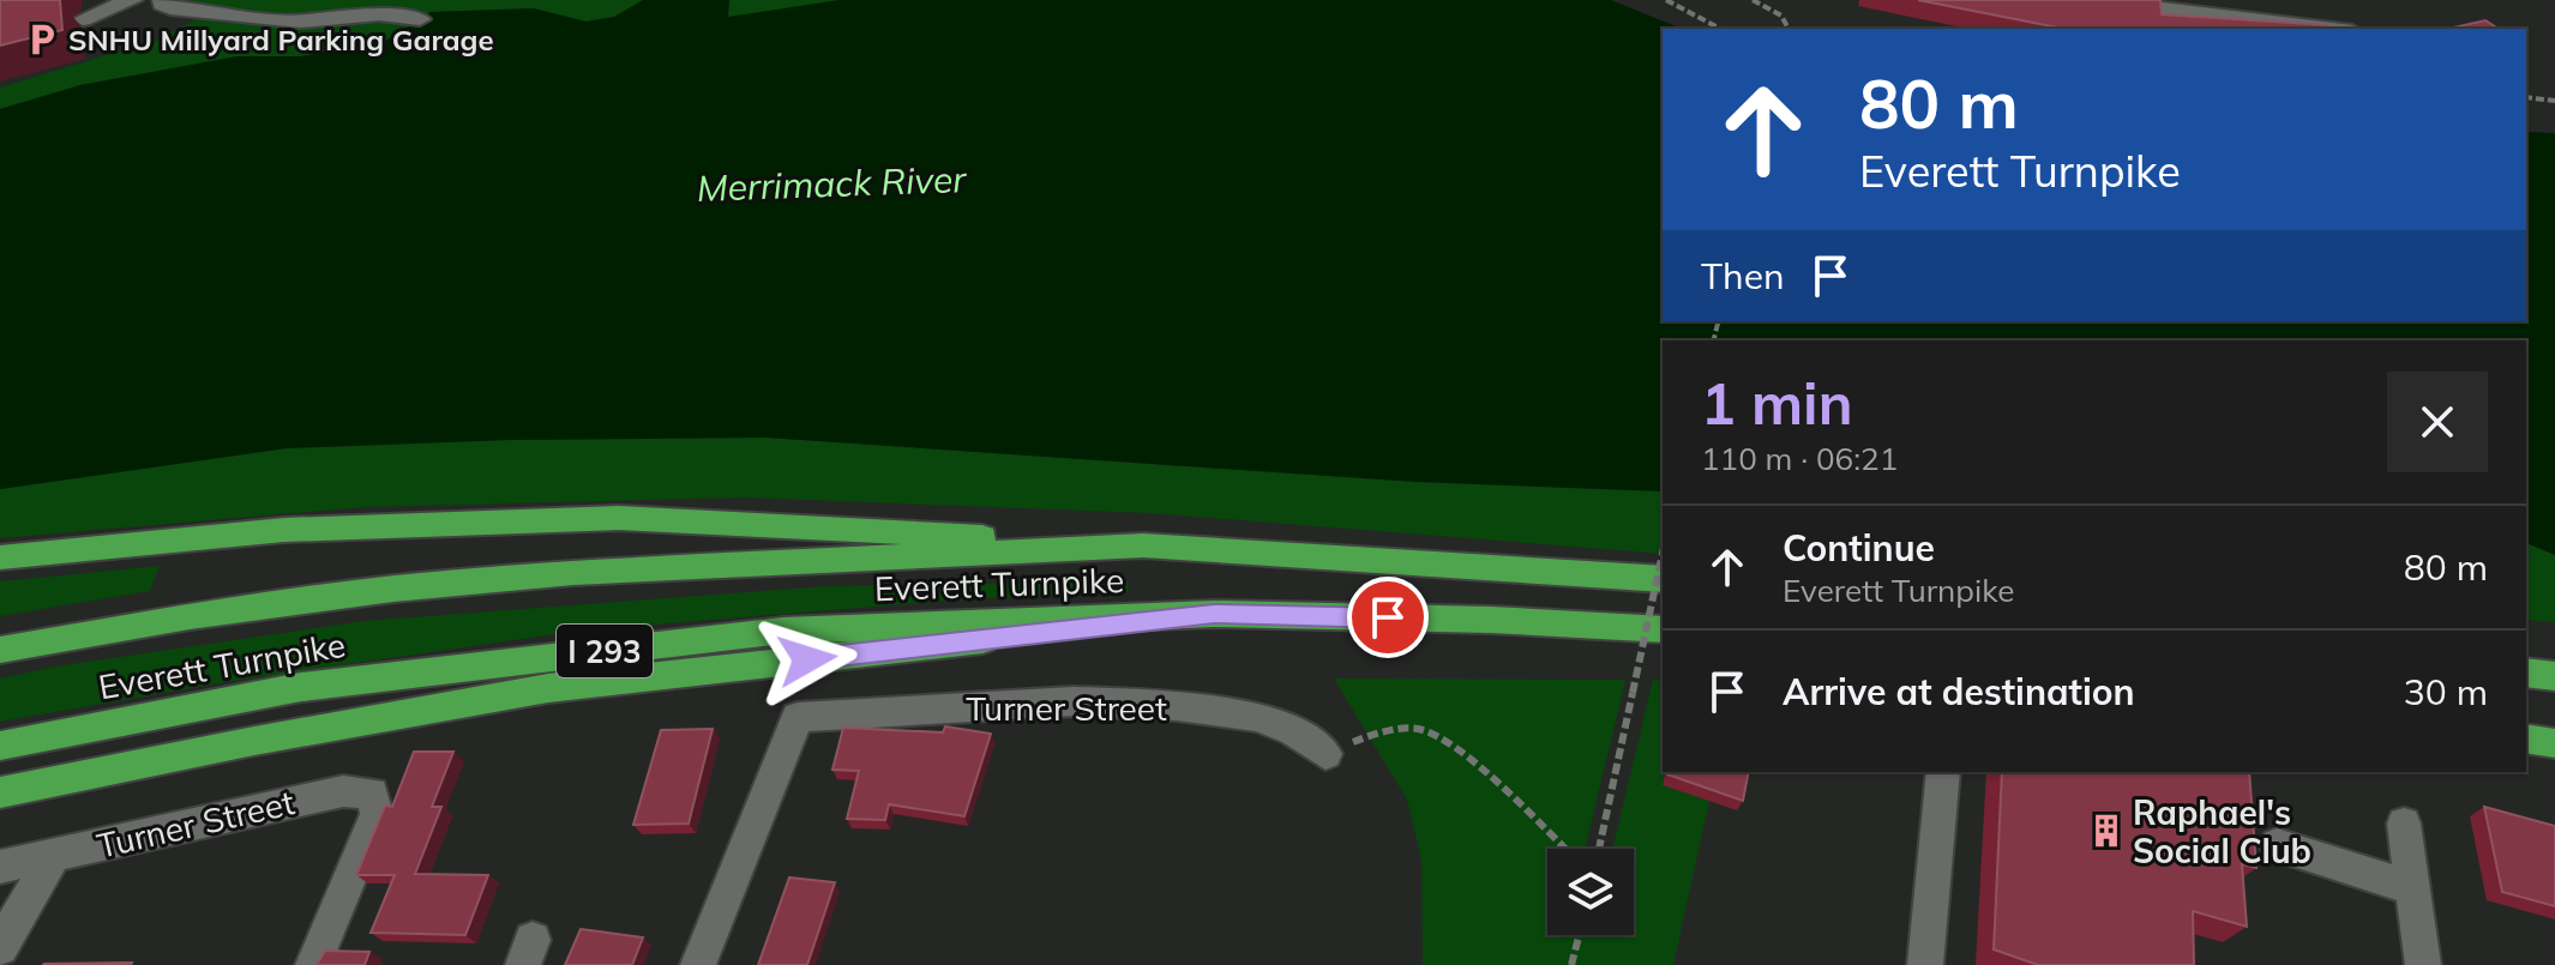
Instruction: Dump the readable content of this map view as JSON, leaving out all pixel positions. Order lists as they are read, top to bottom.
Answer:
{
  "streets": {
    "highway": ["Everett Turnpike", "I 293"],
    "street": ["Turner Street"]
  },
  "water": ["Merrimack River"],
  "places": {
    "parking": ["SNHU Millyard Parking Garage"],
    "building": ["Raphael's Social Club"]
  },
  "page": {
    "turn": ["80 m", "Everett Turnpike"],
    "then": "Then",
    "heading": ["1 min", "110 m · 06:21"],
    "list": [
      {
        "name": "Continue",
        "note": "Everett Turnpike",
        "value": "80 m"
      },
      {
        "name": "Arrive at destination",
        "value": "30 m"
      }
    ]
  }
}
